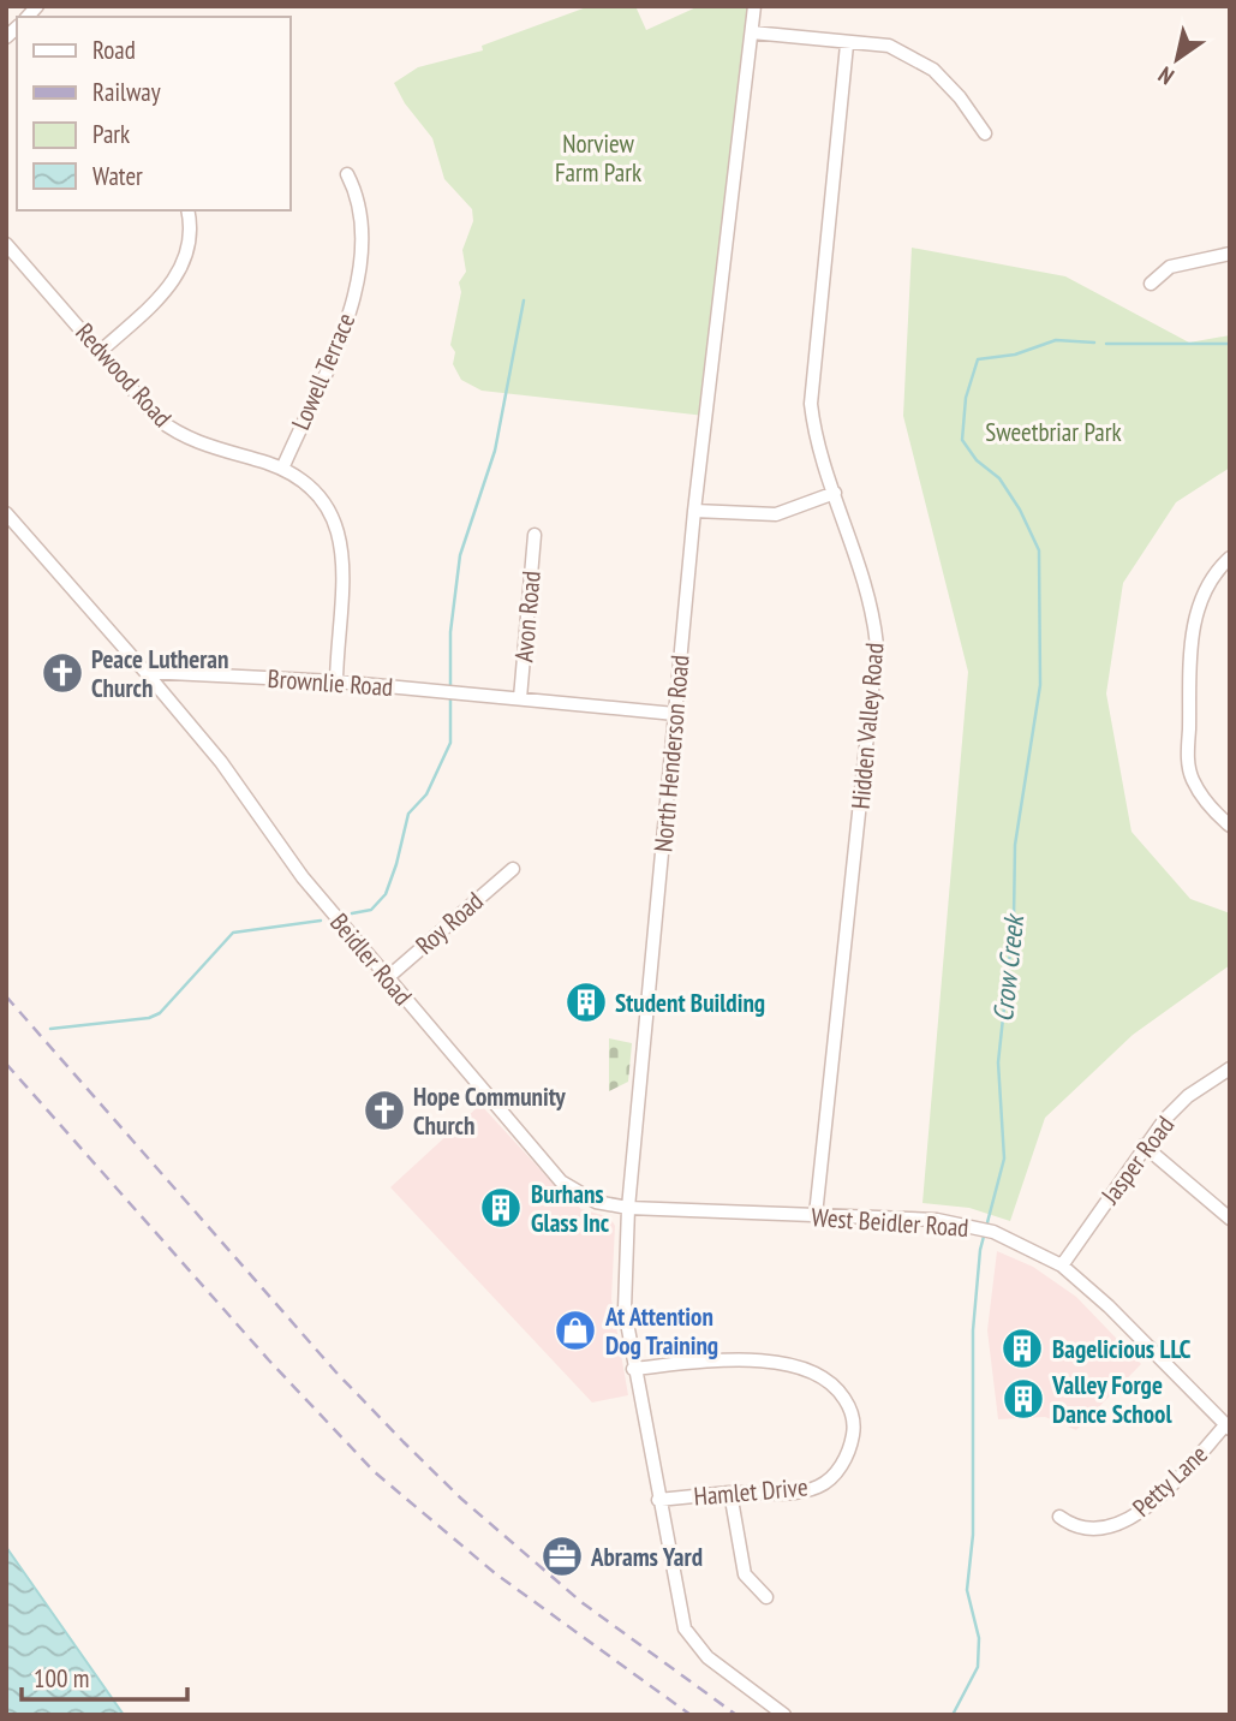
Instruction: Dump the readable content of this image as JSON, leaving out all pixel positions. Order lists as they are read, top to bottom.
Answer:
{
  "streets": {
    "street": [
      "Lowell Terrace",
      "Redwood Road",
      "Avon Road",
      "Brownlie Road",
      "Hidden Valley Road",
      "North Henderson Road",
      "Roy Road",
      "Beidler Road",
      "Jasper Road",
      "West Beidler Road",
      "Petty Lane",
      "Hamlet Drive"
    ]
  },
  "crossings": [
    ["Lowell Terrace", "Redwood Road"],
    ["Redwood Road", "Brownlie Road"],
    ["Avon Road", "Brownlie Road"],
    ["Brownlie Road", "North Henderson Road"],
    ["Brownlie Road", "Beidler Road"],
    ["Hidden Valley Road", "West Beidler Road"],
    ["North Henderson Road", "Beidler Road"],
    ["North Henderson Road", "West Beidler Road"],
    ["North Henderson Road", "Hamlet Drive"],
    ["Roy Road", "Beidler Road"],
    ["Beidler Road", "West Beidler Road"],
    ["Jasper Road", "West Beidler Road"],
    ["West Beidler Road", "Petty Lane"]
  ],
  "water": ["Crow Creek"],
  "parks": ["Norview Farm Park", "Sweetbriar Park"],
  "places": {
    "church": ["Peace Lutheran Church", "Hope Community Church"],
    "building": [
      "Student Building",
      "Burhans Glass Inc",
      "Bagelicious LLC",
      "Valley Forge Dance School"
    ],
    "shop": ["At Attention Dog Training"],
    "office": ["Abrams Yard"]
  },
  "legend": [
    "Road",
    "Railway",
    "Park",
    "Water"
  ],
  "scale_bar": "100 m",
  "north": "bottom left"
}
